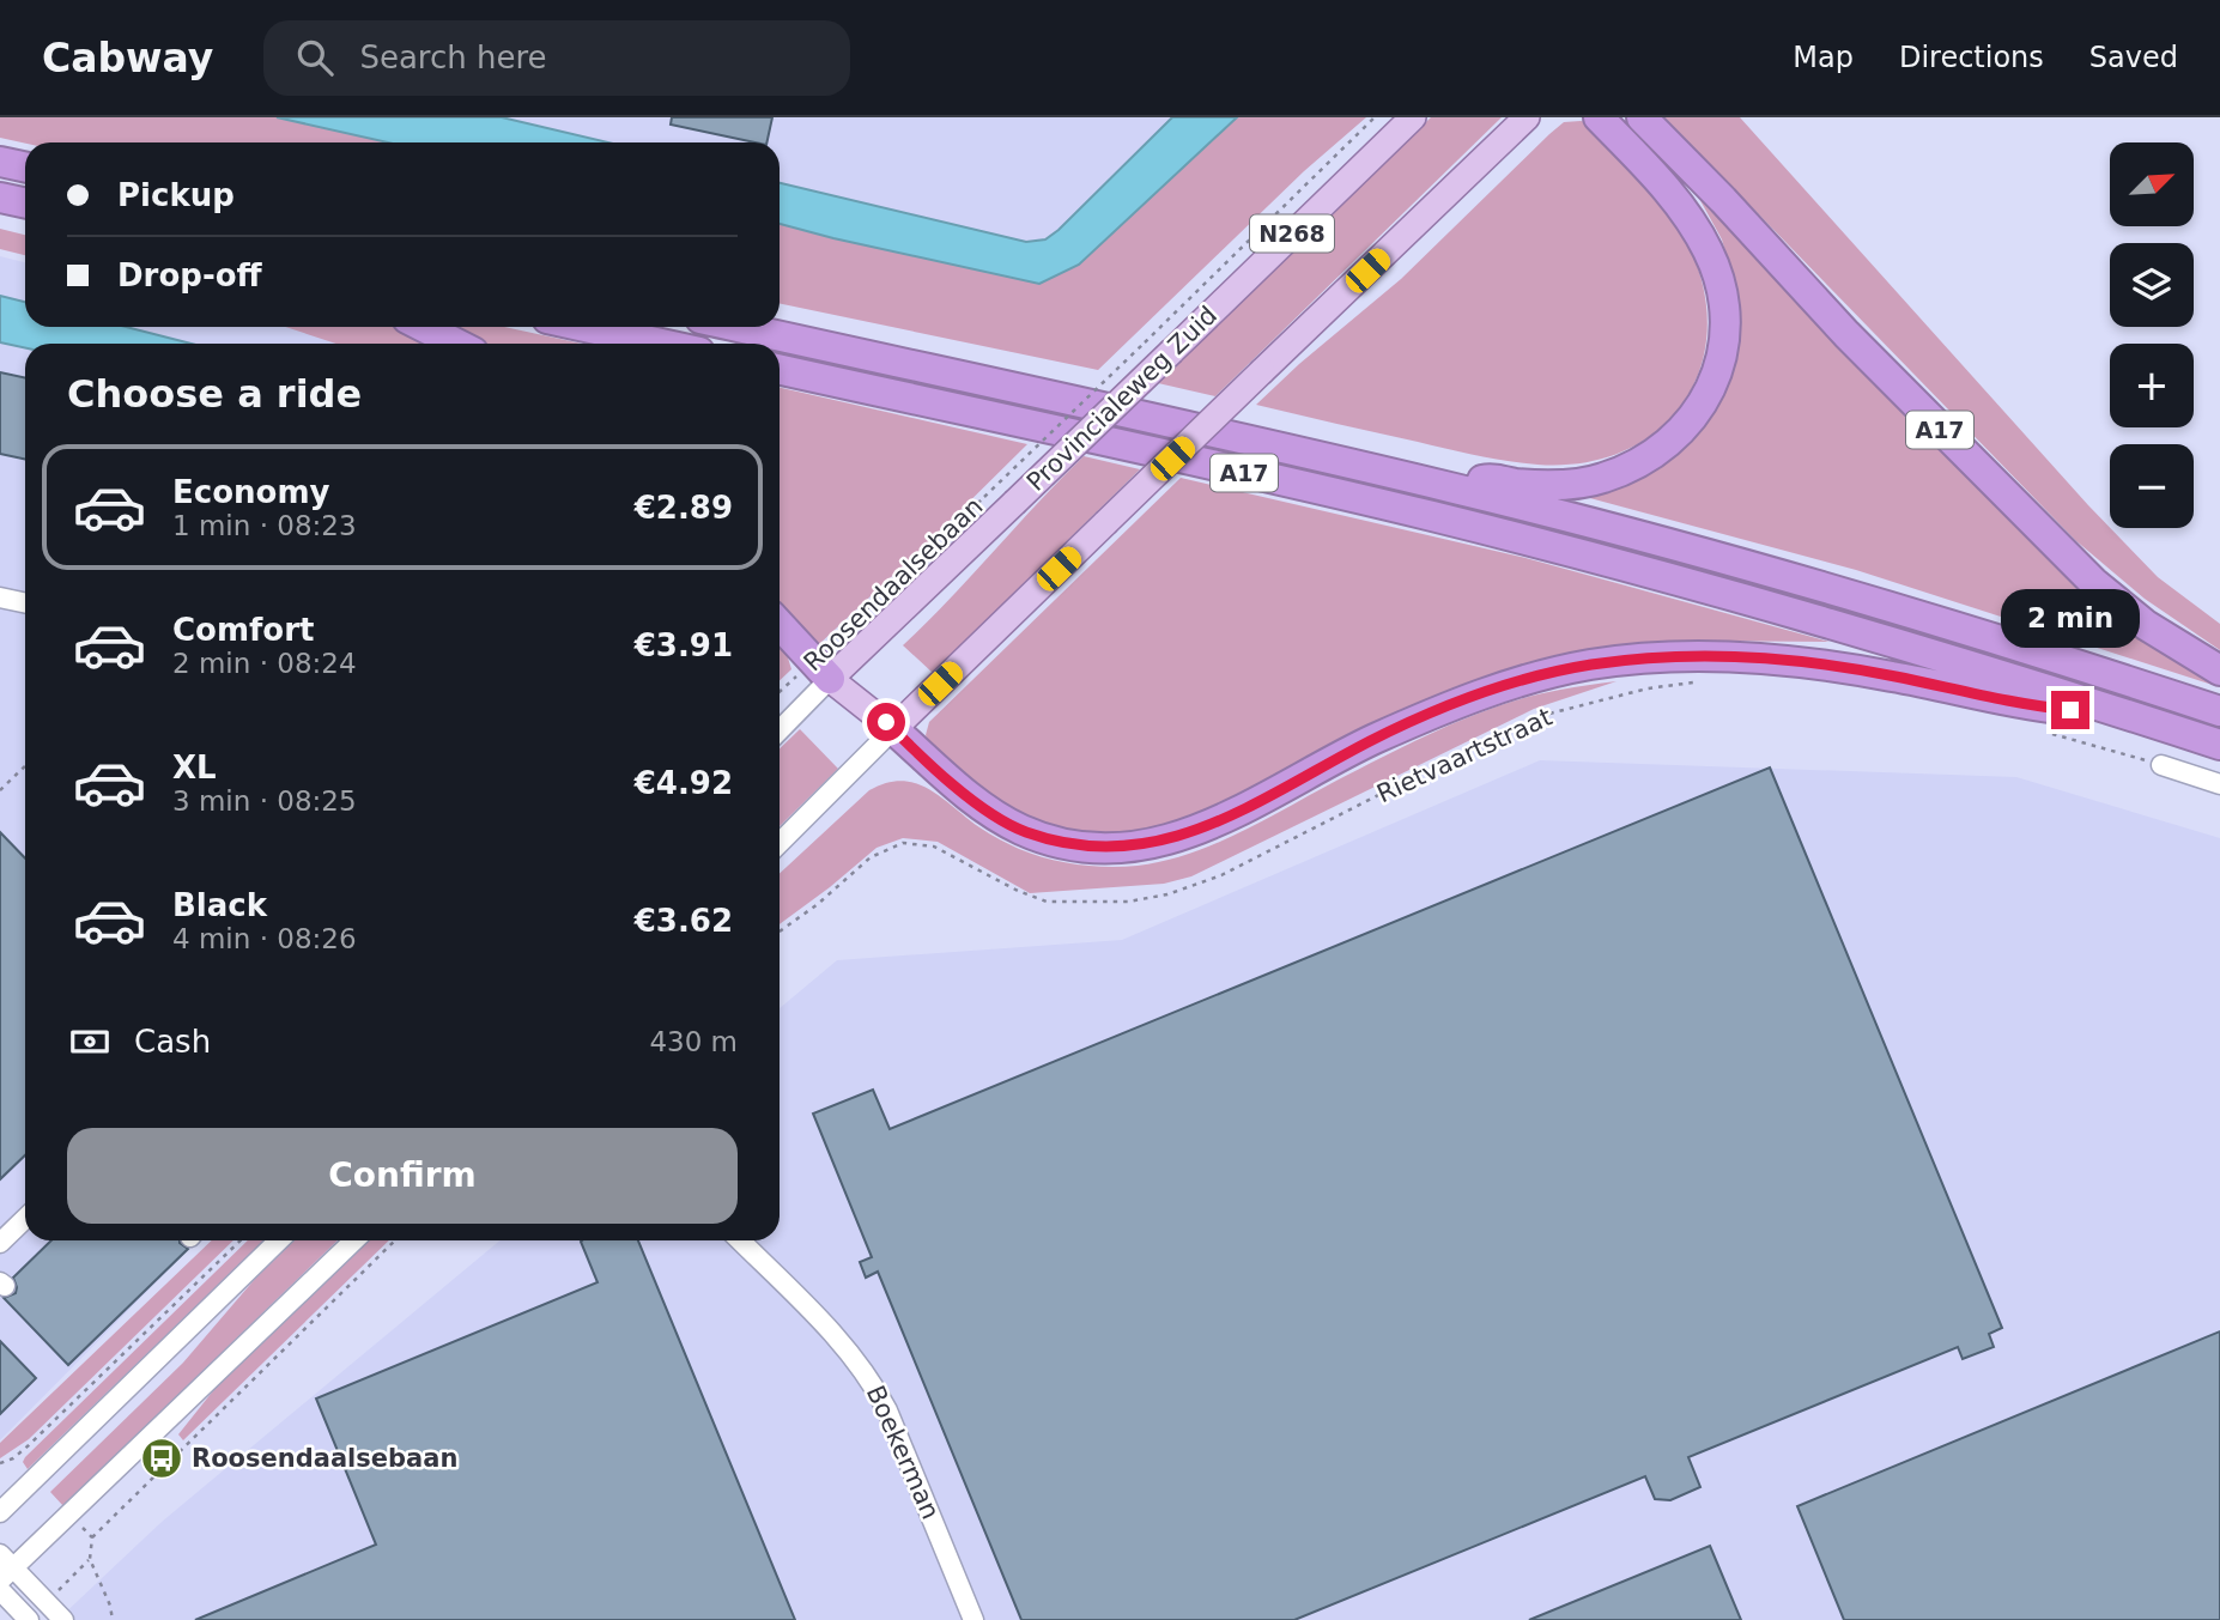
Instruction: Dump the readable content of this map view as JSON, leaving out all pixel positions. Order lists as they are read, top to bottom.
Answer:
{
  "streets": {
    "highway": ["A17"],
    "main road": ["N268", "Provincialeweg Zuid"],
    "street": ["Roosendaalsebaan", "Boekerman"],
    "path": ["Rietvaartstraat"]
  },
  "crossings": [
    ["N268", "A17"],
    ["Provincialeweg Zuid", "Roosendaalsebaan"]
  ],
  "places": {
    "bus stop": ["Roosendaalsebaan"]
  },
  "north": "top right",
  "page": {
    "header": "Cabway",
    "search": "Search here",
    "nav": ["Map", "Directions", "Saved"],
    "map_buttons": ["+", "−"],
    "banner": ["Pickup", "Drop-off"],
    "heading": "Choose a ride",
    "list": [
      {
        "name": "Economy",
        "note": "1 min · 08:23",
        "value": "€2.89"
      },
      {
        "name": "Comfort",
        "note": "2 min · 08:24",
        "value": "€3.91"
      },
      {
        "name": "XL",
        "note": "3 min · 08:25",
        "value": "€4.92"
      },
      {
        "name": "Black",
        "note": "4 min · 08:26",
        "value": "€3.62"
      }
    ],
    "bubble": "2 min",
    "pay": ["Cash", "430 m"],
    "buttons": "Confirm"
  }
}
